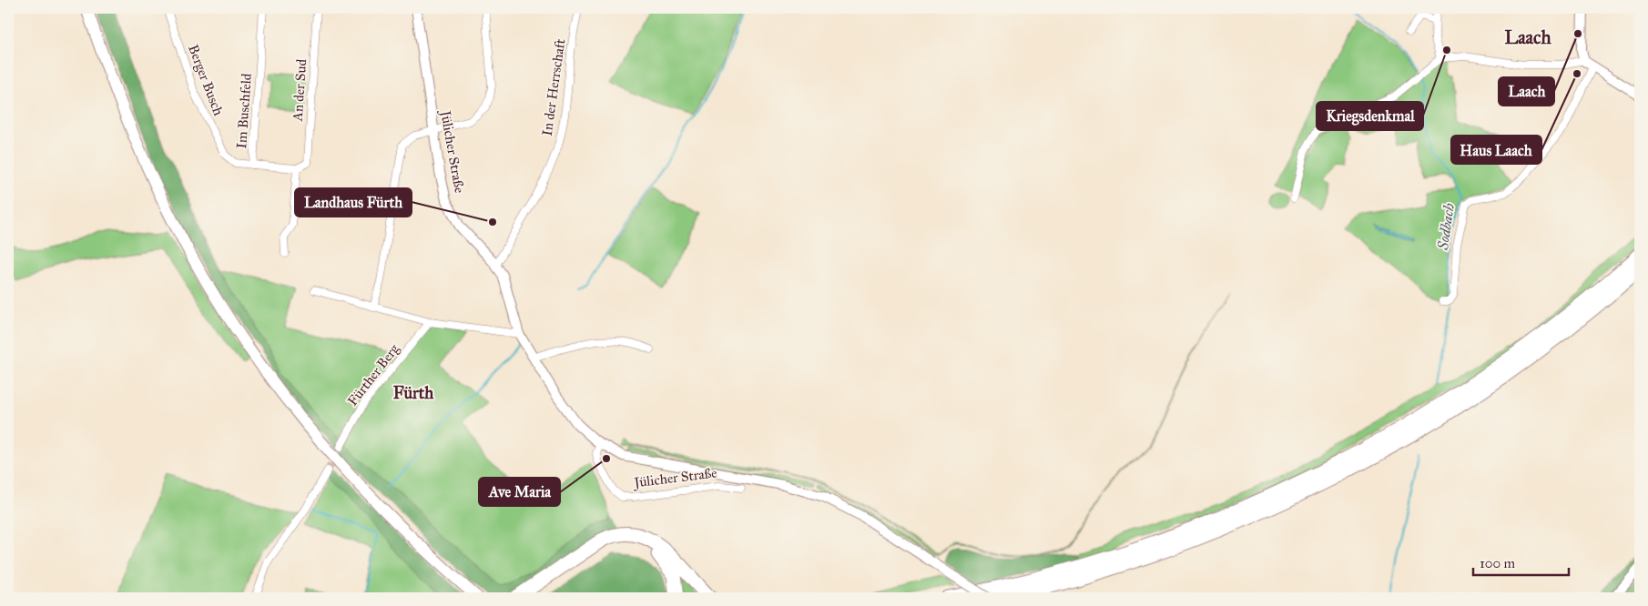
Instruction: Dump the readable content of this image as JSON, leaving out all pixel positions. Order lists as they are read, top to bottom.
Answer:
{
  "streets": {
    "street": [
      "Berger Busch",
      "In der Herrschaft",
      "An der Sud",
      "Im Buschfeld",
      "Jülicher Straße",
      "Fürther Berg"
    ]
  },
  "crossings": [
    ["Berger Busch", "Im Buschfeld"],
    ["In der Herrschaft", "Jülicher Straße"],
    ["An der Sud", "Im Buschfeld"]
  ],
  "districts": ["Laach", "Fürth"],
  "water": ["Sodbach"],
  "places": [
    "Laach",
    "Kriegsdenkmal",
    "Haus Laach",
    "Landhaus Fürth",
    "Ave Maria"
  ],
  "scale_bar": "100 m"
}
